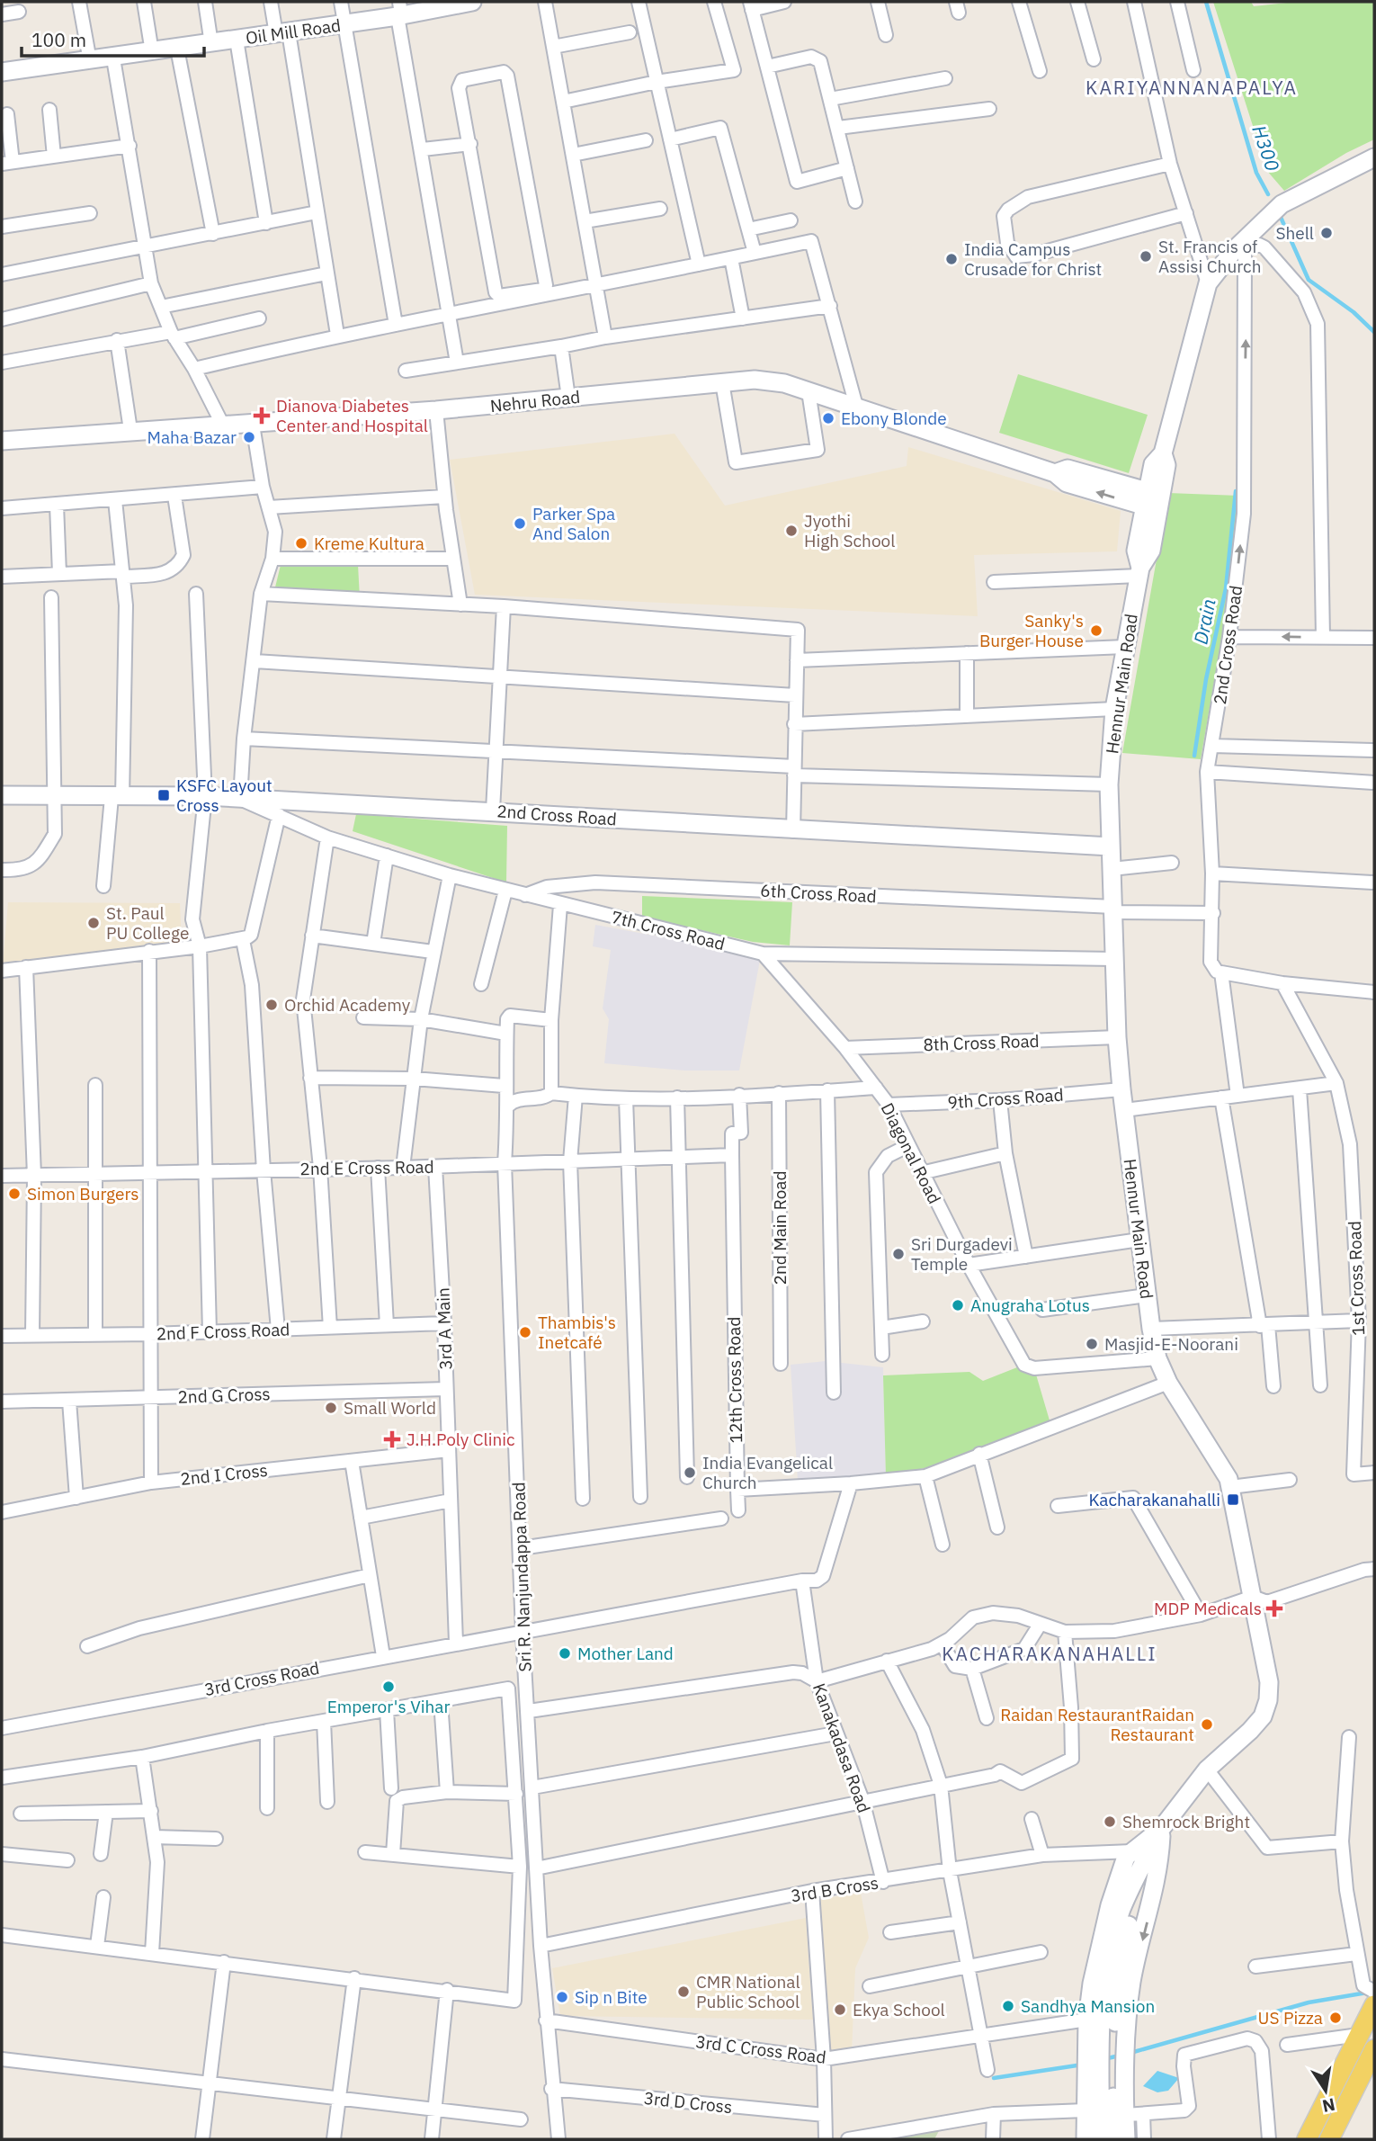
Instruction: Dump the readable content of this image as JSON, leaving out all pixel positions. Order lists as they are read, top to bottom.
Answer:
{
  "streets": {
    "main road": [
      "Oil Mill Road",
      "Nehru Road",
      "2nd Cross Road",
      "Hennur Main Road"
    ],
    "street": [
      "6th Cross Road",
      "7th Cross Road",
      "8th Cross Road",
      "9th Cross Road",
      "Diagonal Road",
      "2nd E Cross Road",
      "2nd Main Road",
      "1st Cross Road",
      "3rd A Main",
      "2nd F Cross Road",
      "12th Cross Road",
      "2nd G Cross",
      "2nd I Cross",
      "Sri R. Nanjundappa Road",
      "3rd Cross Road",
      "Kanakadasa Road",
      "3rd B Cross",
      "3rd C Cross Road",
      "3rd D Cross"
    ]
  },
  "crossings": [
    ["Nehru Road", "Hennur Main Road"],
    ["2nd Cross Road", "Hennur Main Road"],
    ["2nd Cross Road", "6th Cross Road"],
    ["2nd Cross Road", "7th Cross Road"],
    ["Hennur Main Road", "6th Cross Road"],
    ["Hennur Main Road", "7th Cross Road"],
    ["Hennur Main Road", "8th Cross Road"],
    ["Hennur Main Road", "9th Cross Road"],
    ["Hennur Main Road", "Diagonal Road"],
    ["Hennur Main Road", "3rd B Cross"],
    ["6th Cross Road", "7th Cross Road"],
    ["7th Cross Road", "Diagonal Road"],
    ["8th Cross Road", "Diagonal Road"],
    ["9th Cross Road", "Diagonal Road"],
    ["2nd E Cross Road", "3rd A Main"],
    ["2nd E Cross Road", "12th Cross Road"],
    ["2nd E Cross Road", "Sri R. Nanjundappa Road"],
    ["3rd A Main", "2nd F Cross Road"],
    ["3rd A Main", "2nd G Cross"],
    ["3rd A Main", "2nd I Cross"],
    ["3rd A Main", "3rd Cross Road"],
    ["Sri R. Nanjundappa Road", "3rd Cross Road"],
    ["Sri R. Nanjundappa Road", "3rd B Cross"],
    ["Sri R. Nanjundappa Road", "3rd C Cross Road"],
    ["Sri R. Nanjundappa Road", "3rd D Cross"],
    ["3rd Cross Road", "Kanakadasa Road"],
    ["Kanakadasa Road", "3rd B Cross"]
  ],
  "districts": ["KARIYANNANAPALYA", "KACHARAKANAHALLI"],
  "water": ["H300", "Drain"],
  "places": {
    "other": [
      "Shell",
      "St. Francis of Assisi Church",
      "India Campus Crusade for Christ",
      "Ebony Blonde",
      "Maha Bazar",
      "Parker Spa And Salon",
      "Jyothi High School",
      "Kreme Kultura",
      "Sanky's Burger House",
      "St. Paul PU College",
      "Orchid Academy",
      "Simon Burgers",
      "Sri Durgadevi Temple",
      "Anugraha Lotus",
      "Thambis's Inetcafé",
      "Masjid-E-Noorani",
      "Small World",
      "India Evangelical Church",
      "Mother Land",
      "Emperor's Vihar",
      "Raidan RestaurantRaidan Restaurant",
      "Shemrock Bright",
      "CMR National Public School",
      "Sip n Bite",
      "Sandhya Mansion",
      "Ekya School",
      "US Pizza"
    ],
    "health": ["Dianova Diabetes Center and Hospital", "J.H.Poly Clinic", "MDP Medicals"],
    "transit": ["KSFC Layout Cross", "Kacharakanahalli"]
  },
  "scale_bar": "100 m",
  "north": "bottom"
}
